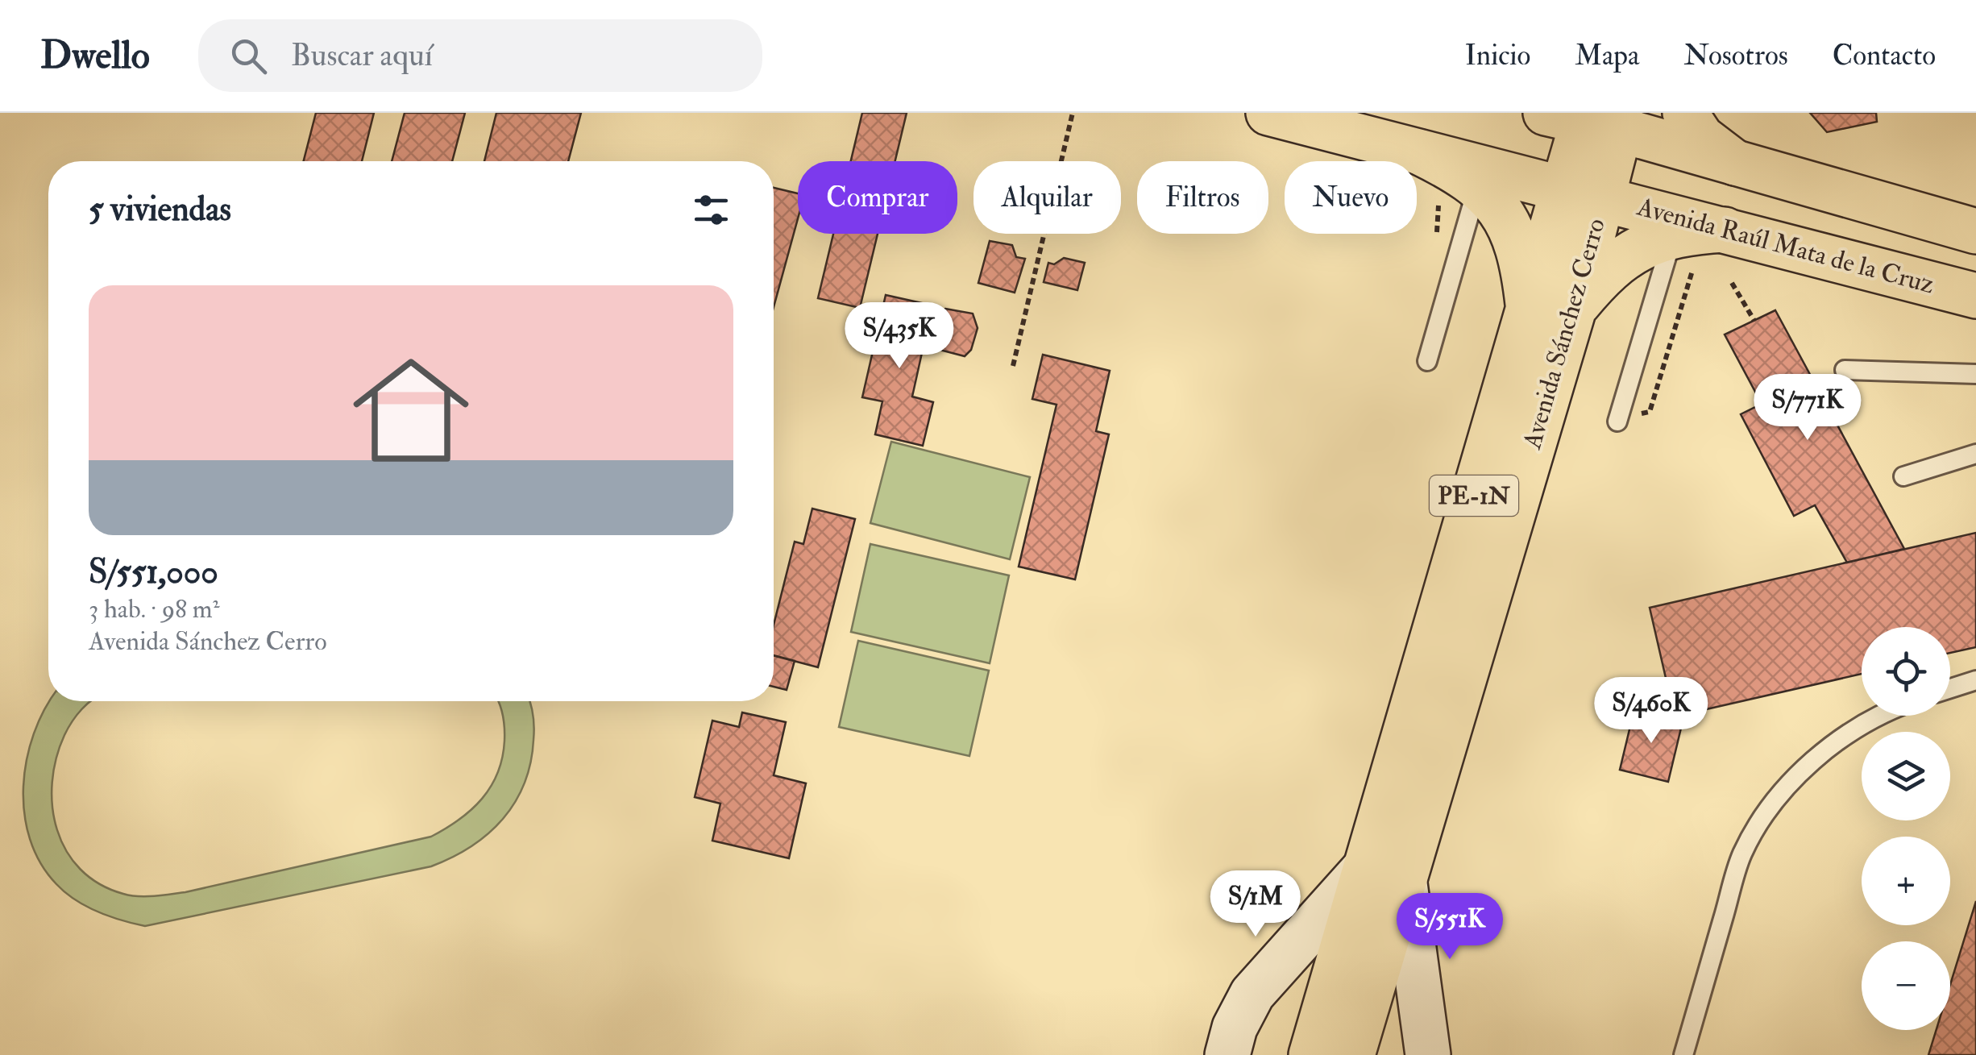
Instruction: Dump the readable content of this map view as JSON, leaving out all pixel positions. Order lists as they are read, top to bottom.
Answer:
{
  "streets": {
    "main road": ["Avenida Raúl Mata de la Cruz", "Avenida Sánchez Cerro", "PE-1N"]
  },
  "crossings": [
    ["Avenida Raúl Mata de la Cruz", "Avenida Sánchez Cerro"]
  ],
  "page": {
    "header": "Dwello",
    "search": "Buscar aquí",
    "nav": [
      "Inicio",
      "Mapa",
      "Nosotros",
      "Contacto"
    ],
    "chip": [
      "Comprar",
      "Alquilar",
      "Filtros",
      "Nuevo"
    ],
    "heading": "5 viviendas",
    "list": [
      {
        "name": "S/551,000",
        "note": "3 hab. · 98 m² · Avenida Sánchez Cerro"
      }
    ],
    "price": [
      "S/435K",
      "S/771K",
      "S/460K",
      "S/1M",
      "S/551K"
    ],
    "map_buttons": ["+", "−"]
  }
}
